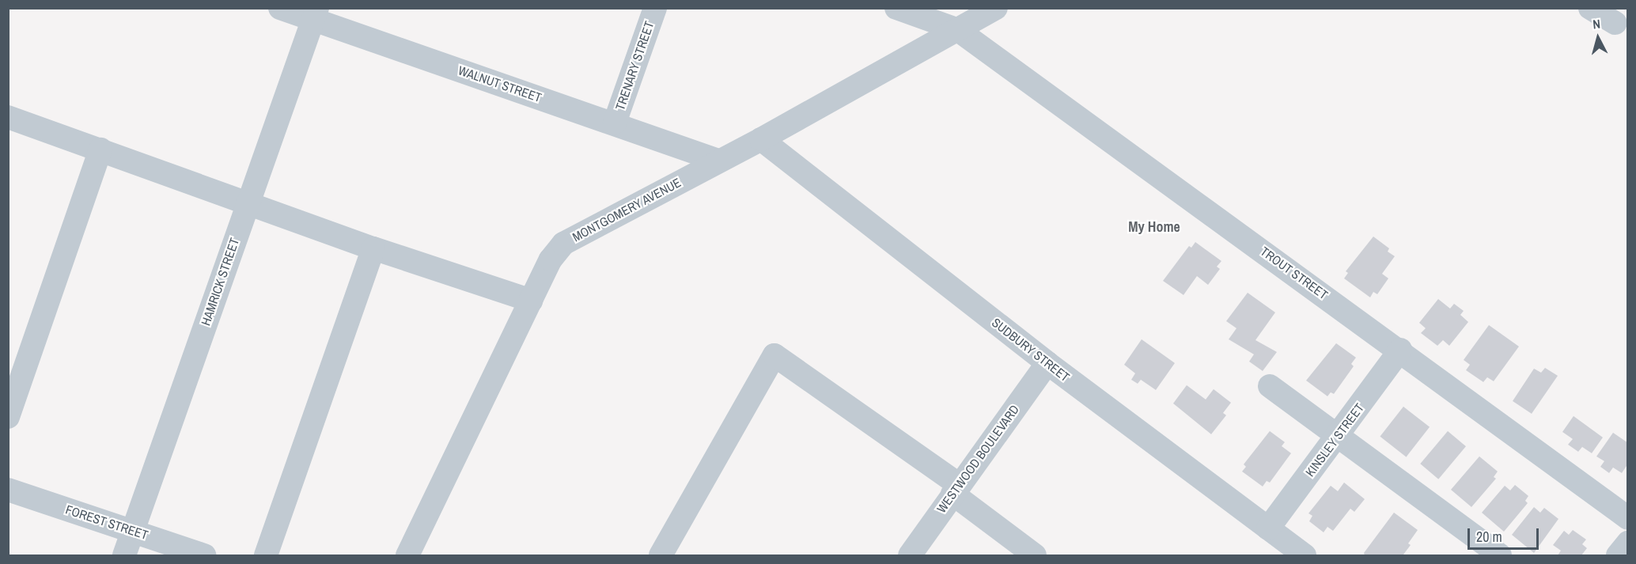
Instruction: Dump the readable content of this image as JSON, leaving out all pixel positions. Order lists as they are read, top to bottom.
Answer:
{
  "streets": {
    "street": [
      "TRENARY STREET",
      "WALNUT STREET",
      "MONTGOMERY AVENUE",
      "TROUT STREET",
      "HAMRICK STREET",
      "SUDBURY STREET",
      "KINSLEY STREET",
      "WESTWOOD BOULEVARD",
      "FOREST STREET"
    ]
  },
  "crossings": [
    ["TRENARY STREET", "WALNUT STREET"],
    ["WALNUT STREET", "MONTGOMERY AVENUE"],
    ["WALNUT STREET", "HAMRICK STREET"],
    ["MONTGOMERY AVENUE", "TROUT STREET"],
    ["MONTGOMERY AVENUE", "SUDBURY STREET"],
    ["TROUT STREET", "KINSLEY STREET"],
    ["HAMRICK STREET", "FOREST STREET"],
    ["SUDBURY STREET", "KINSLEY STREET"],
    ["SUDBURY STREET", "WESTWOOD BOULEVARD"]
  ],
  "districts": ["My Home"],
  "scale_bar": "20 m",
  "north": "top"
}
